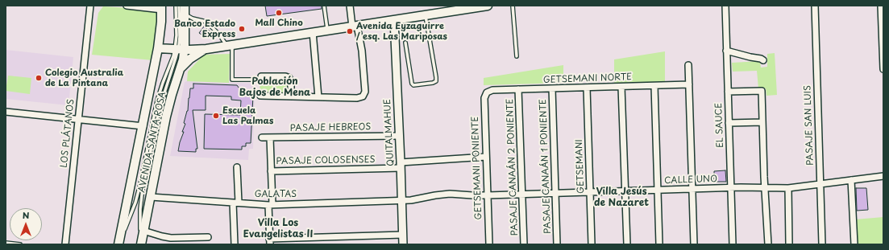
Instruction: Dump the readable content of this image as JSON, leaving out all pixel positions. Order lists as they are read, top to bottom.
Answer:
{
  "streets": {
    "main road": ["AVENIDA SANTA ROSA"],
    "street": [
      "GETSEMANI NORTE",
      "EL SAUCE",
      "PASAJE SAN LUIS",
      "PASAJE HEBREOS",
      "QUITALMAHUE",
      "LOS PLÁTANOS",
      "PASAJE COLOSENSES",
      "PASAJE CANAÁN 1 PONIENTE",
      "GETSEMANI",
      "PASAJE CANAÁN 2 PONIENTE",
      "GETSEMANI PONIENTE",
      "CALLE UNO",
      "GALATAS"
    ]
  },
  "crossings": [
    ["GETSEMANI NORTE", "PASAJE CANAÁN 1 PONIENTE"],
    ["GETSEMANI NORTE", "GETSEMANI"],
    ["GETSEMANI NORTE", "PASAJE CANAÁN 2 PONIENTE"],
    ["GETSEMANI NORTE", "GETSEMANI PONIENTE"],
    ["EL SAUCE", "CALLE UNO"],
    ["PASAJE SAN LUIS", "CALLE UNO"],
    ["PASAJE HEBREOS", "QUITALMAHUE"],
    ["QUITALMAHUE", "PASAJE COLOSENSES"],
    ["QUITALMAHUE", "CALLE UNO"],
    ["QUITALMAHUE", "GALATAS"],
    ["AVENIDA SANTA ROSA", "GALATAS"],
    ["PASAJE COLOSENSES", "GETSEMANI PONIENTE"],
    ["PASAJE CANAÁN 1 PONIENTE", "CALLE UNO"],
    ["GETSEMANI", "CALLE UNO"],
    ["PASAJE CANAÁN 2 PONIENTE", "CALLE UNO"],
    ["GETSEMANI PONIENTE", "CALLE UNO"],
    ["CALLE UNO", "GALATAS"]
  ],
  "districts": ["Población Bajos de Mena", "Villa Jesús de Nazaret", "Villa Los Evangelistas II"],
  "places": [
    "Mall Chino",
    "Banco Estado Express",
    "Avenida Eyzaguirre / esq. Las Mariposas",
    "Colegio Australia de La Pintana",
    "Escuela Las Palmas"
  ],
  "north": "top"
}
